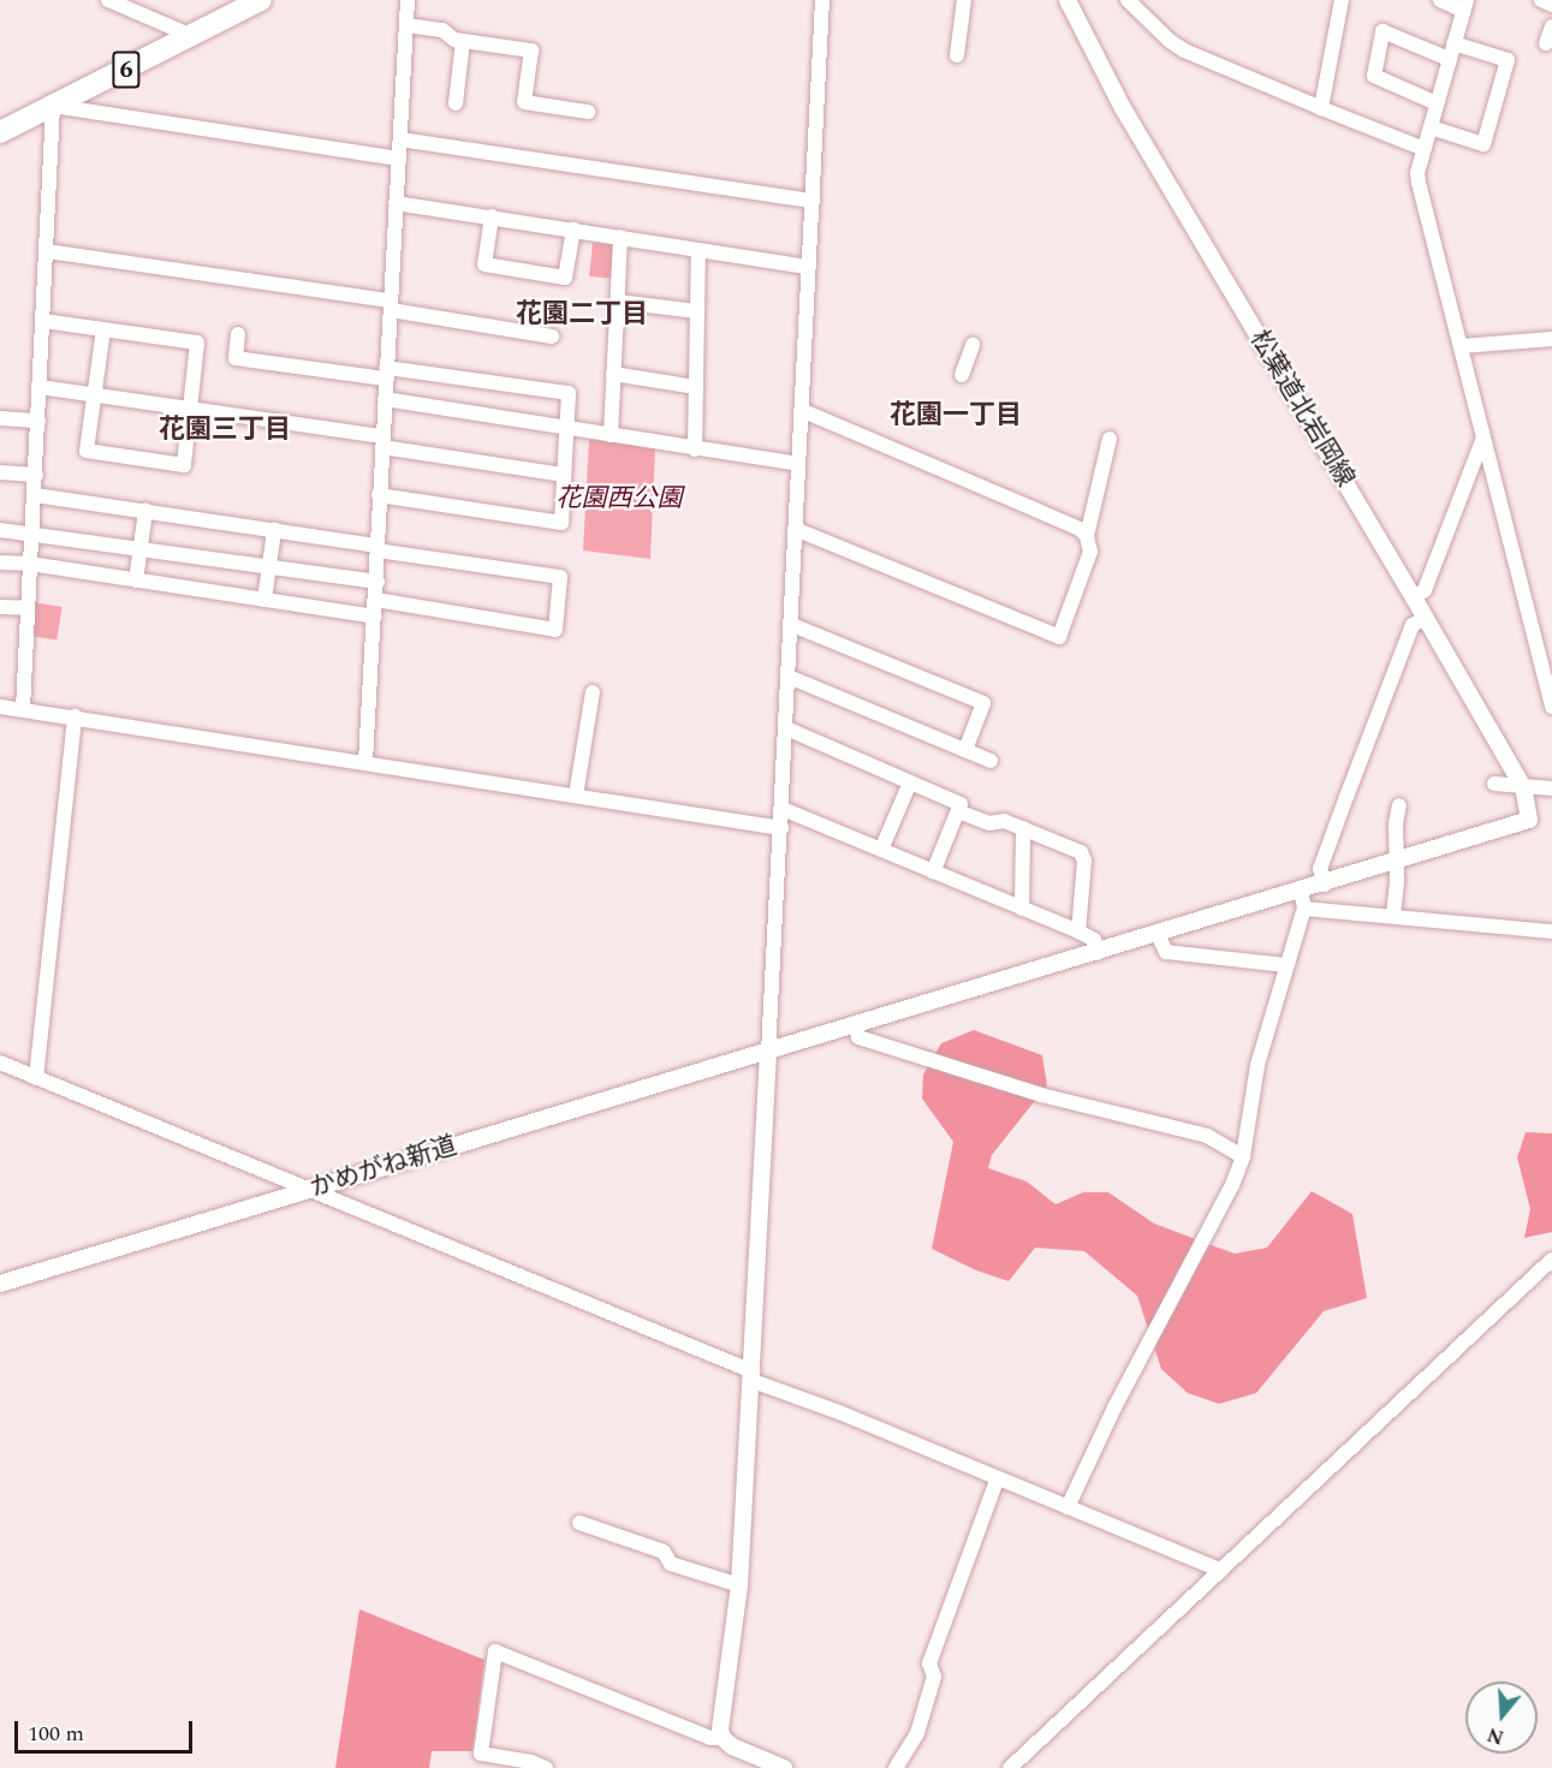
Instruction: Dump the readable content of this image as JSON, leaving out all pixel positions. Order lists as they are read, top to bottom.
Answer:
{
  "streets": {
    "main road": ["6"],
    "street": ["松葉道北岩岡線", "かめがね新道"]
  },
  "crossings": [
    ["松葉道北岩岡線", "かめがね新道"]
  ],
  "districts": ["花園二丁目", "花園一丁目", "花園三丁目"],
  "parks": ["花園西公園"],
  "scale_bar": "100 m",
  "north": "bottom"
}
